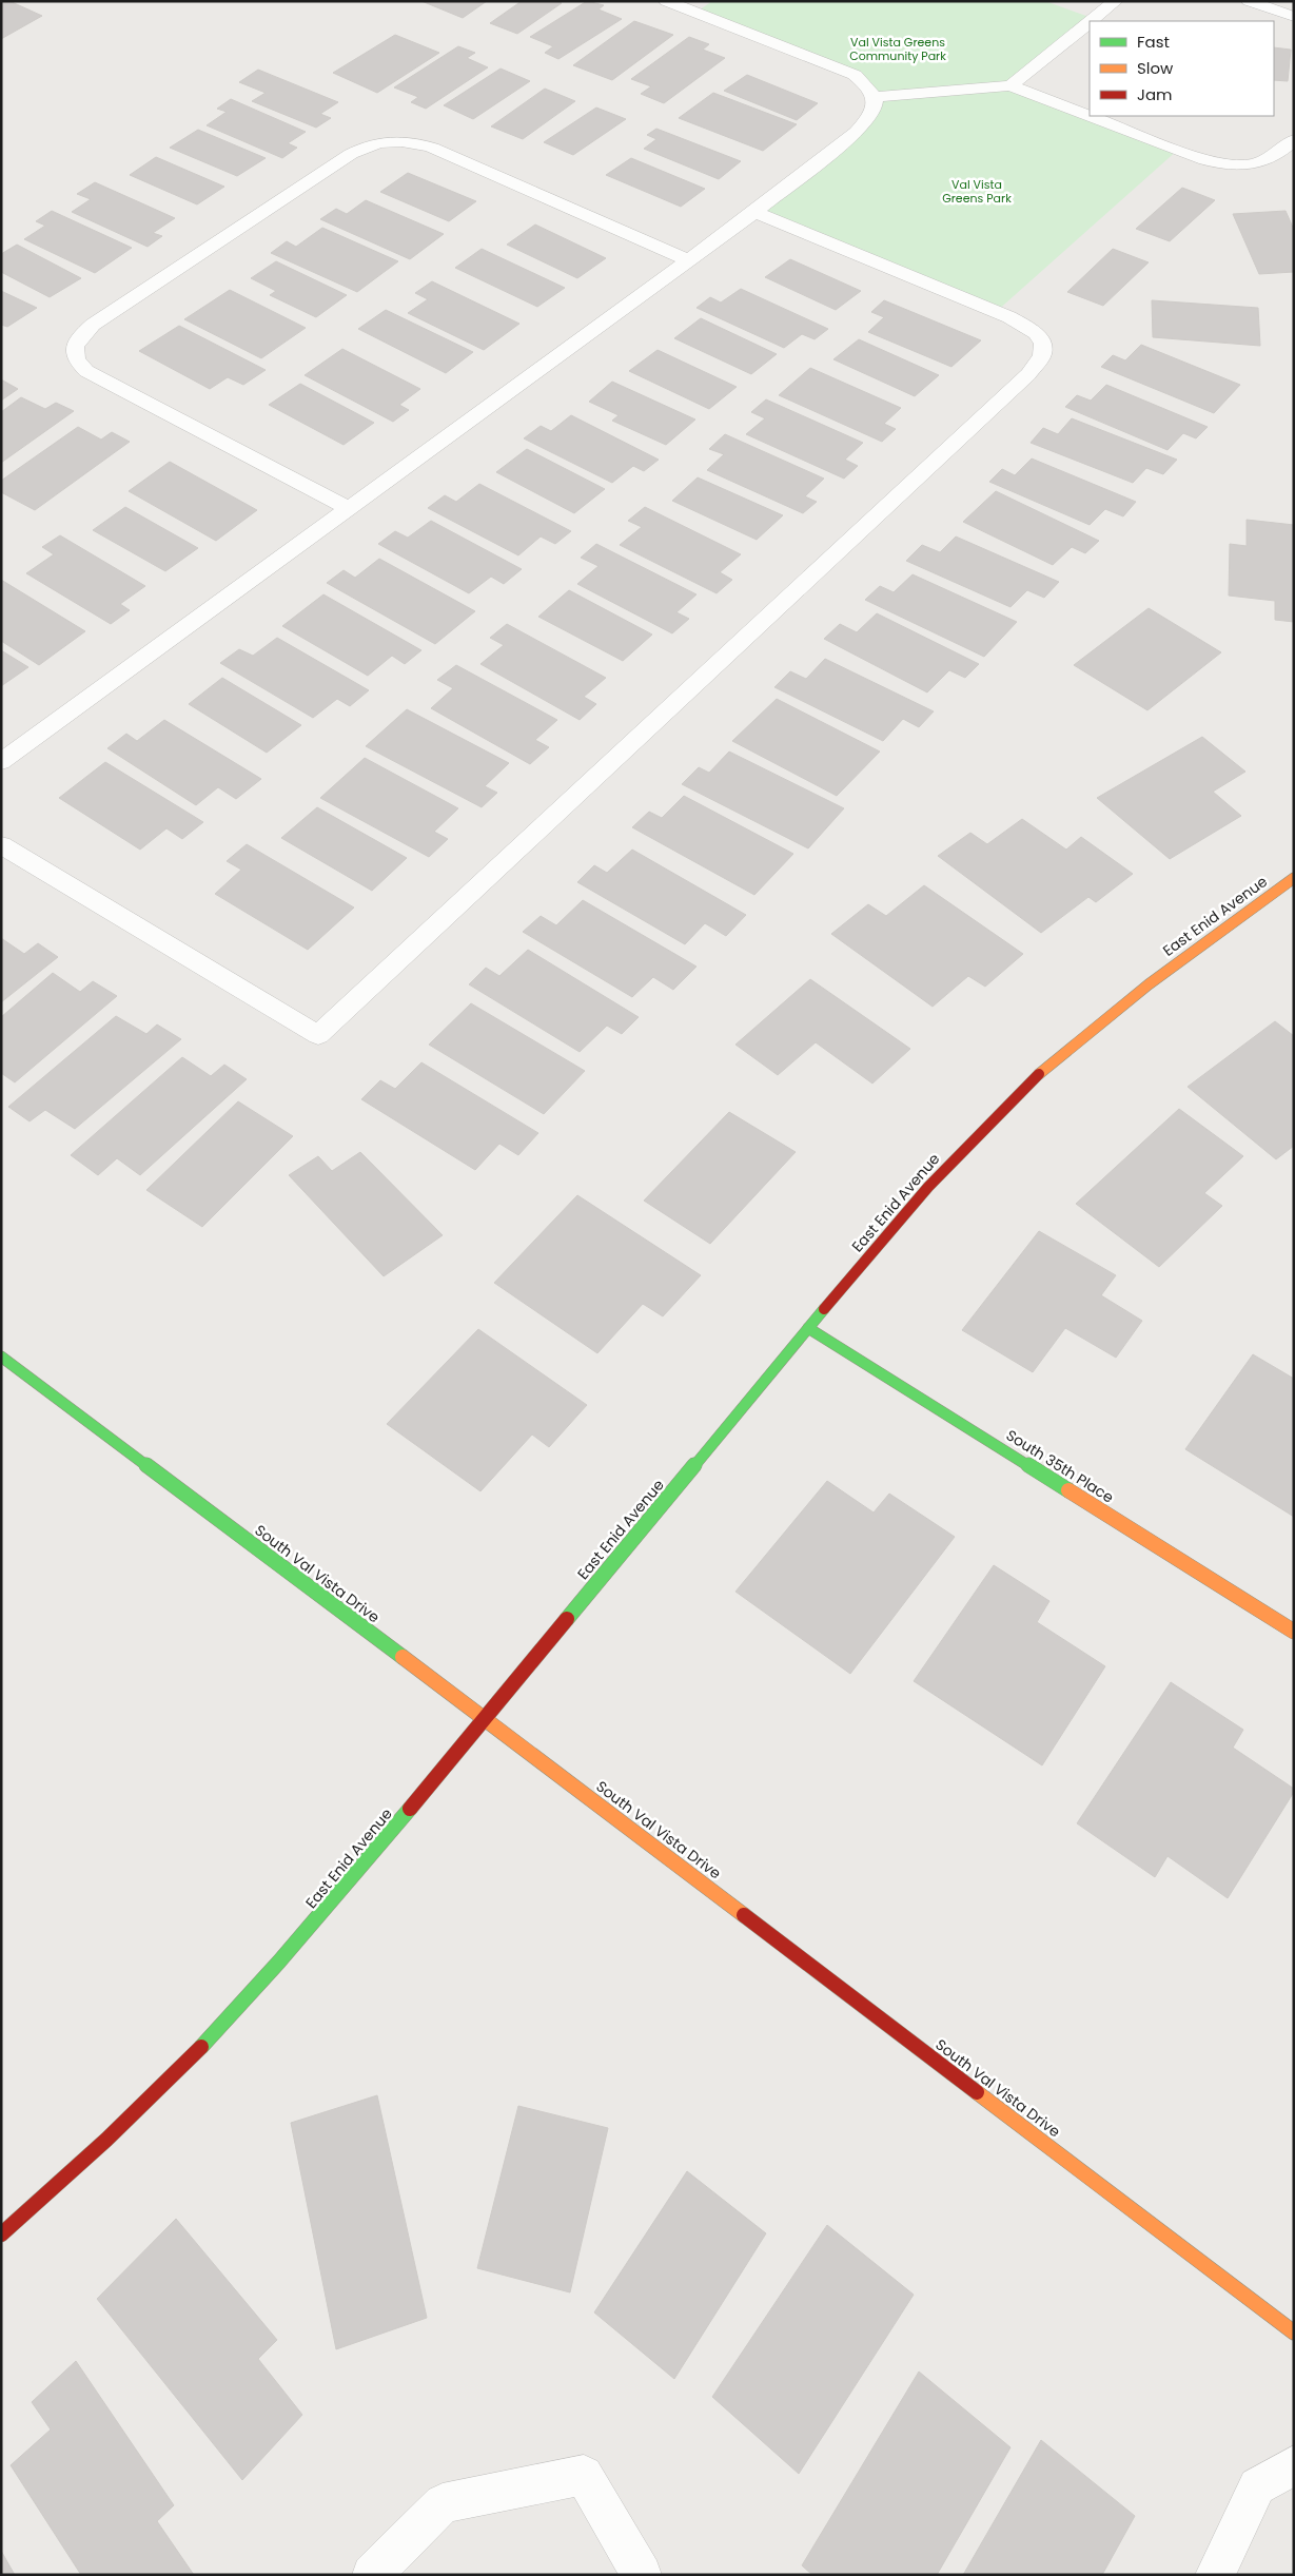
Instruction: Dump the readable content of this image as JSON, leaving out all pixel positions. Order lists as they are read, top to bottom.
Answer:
{
  "streets": {
    "street": ["East Enid Avenue", "South 35th Place", "South Val Vista Drive"]
  },
  "crossings": [
    ["East Enid Avenue", "South 35th Place"],
    ["East Enid Avenue", "South Val Vista Drive"]
  ],
  "parks": ["Val Vista Greens Community Park", "Val Vista Greens Park"],
  "legend": ["Fast", "Slow", "Jam"]
}
